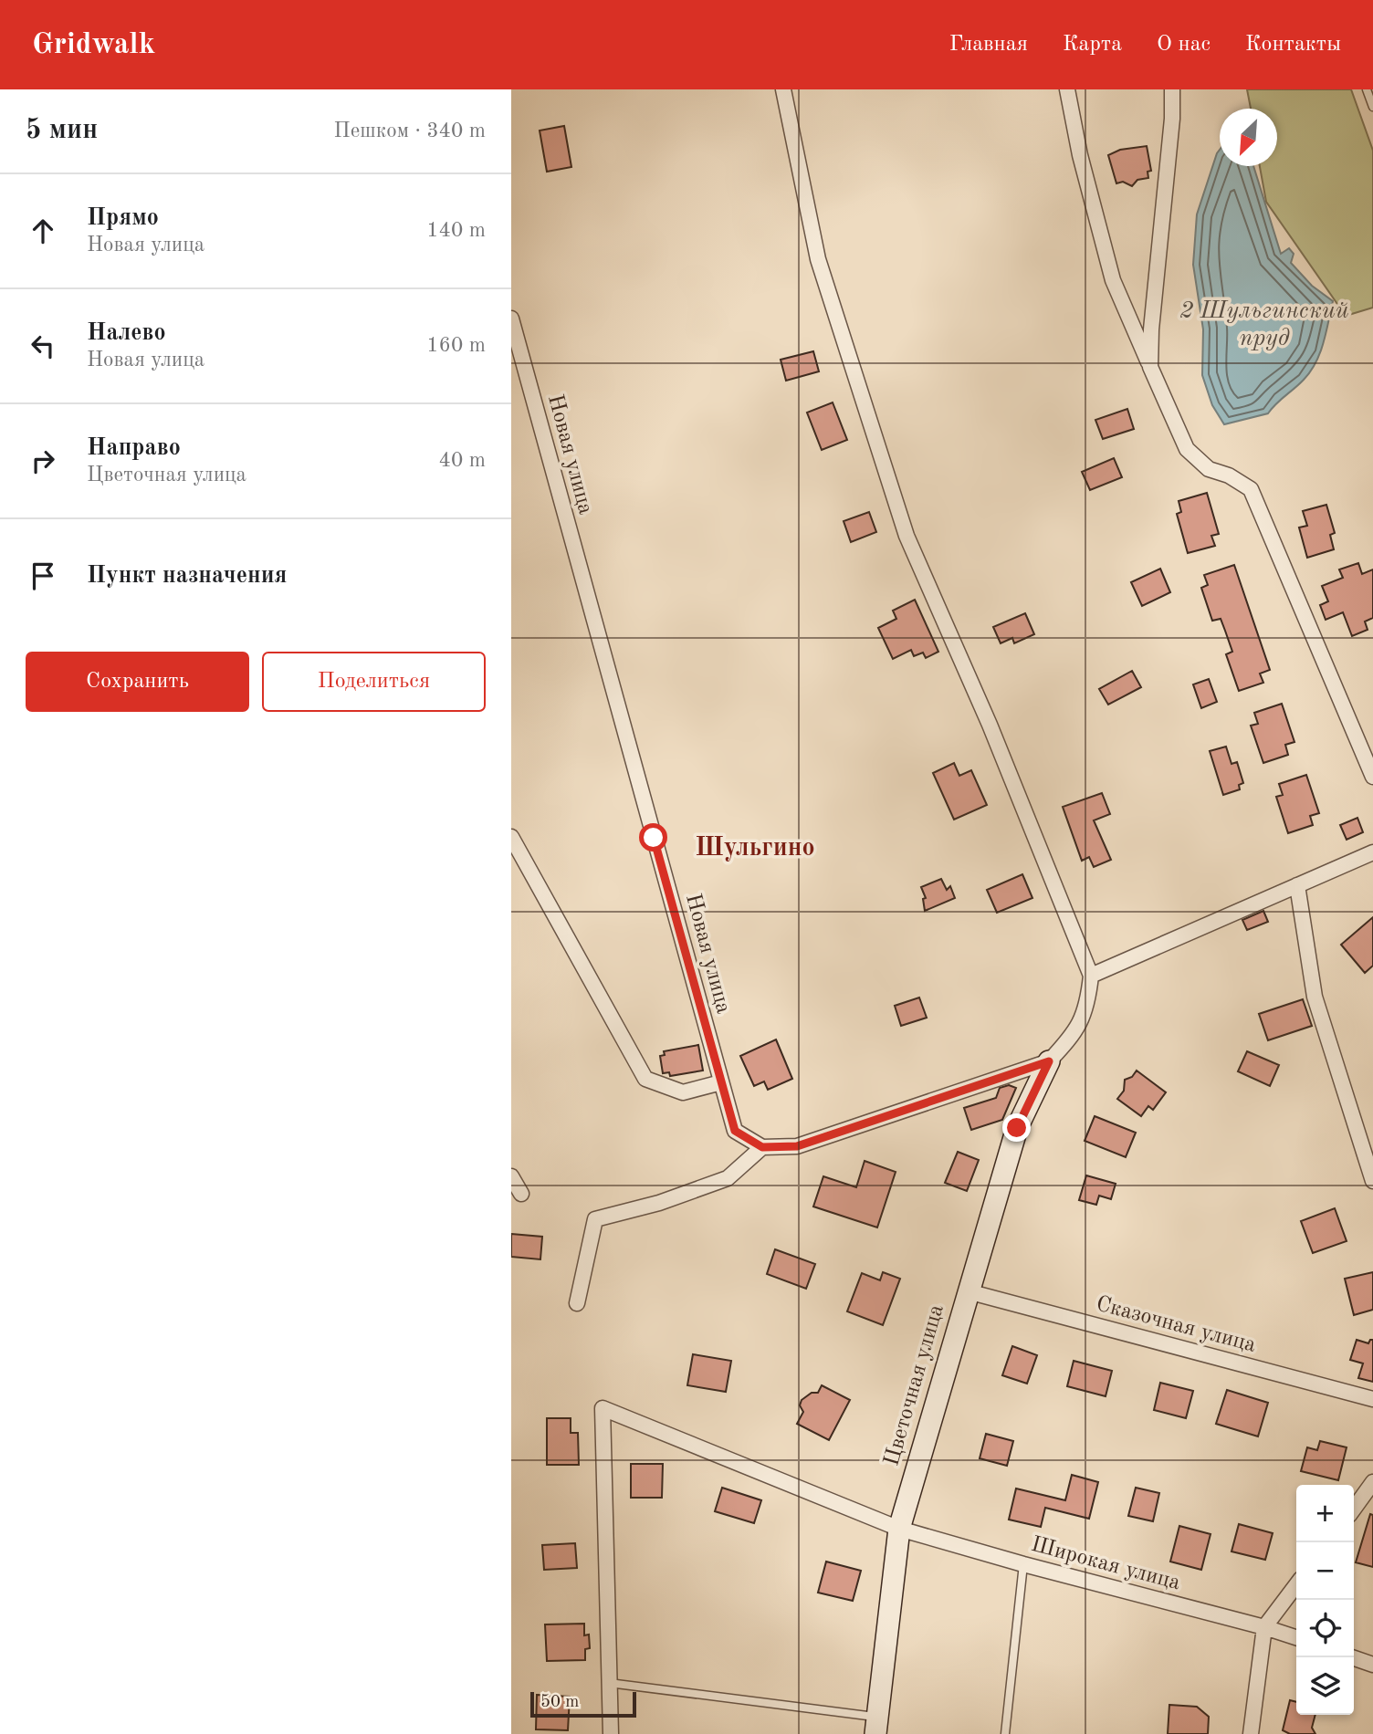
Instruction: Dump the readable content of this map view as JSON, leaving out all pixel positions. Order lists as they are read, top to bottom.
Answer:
{
  "streets": {
    "street": [
      "Новая улица",
      "Сказочная улица",
      "Цветочная улица",
      "Широкая улица"
    ]
  },
  "crossings": [
    ["Сказочная улица", "Цветочная улица"],
    ["Цветочная улица", "Широкая улица"]
  ],
  "districts": ["Шульгино"],
  "water": ["2 Шульгинский пруд"],
  "scale_bar": "50 m",
  "north": "bottom left",
  "page": {
    "header": "Gridwalk",
    "nav": [
      "Главная",
      "Карта",
      "О нас",
      "Контакты"
    ],
    "heading": ["5 мин", "Пешком · 340 m"],
    "list": [
      ["Прямо", "Новая улица", "140 m"],
      ["Налево", "Новая улица", "160 m"],
      ["Направо", "Цветочная улица", "40 m"],
      "Пункт назначения"
    ],
    "buttons": ["Сохранить", "Поделиться"],
    "map_buttons": ["+", "−"],
    "scale": "50 m"
  }
}
